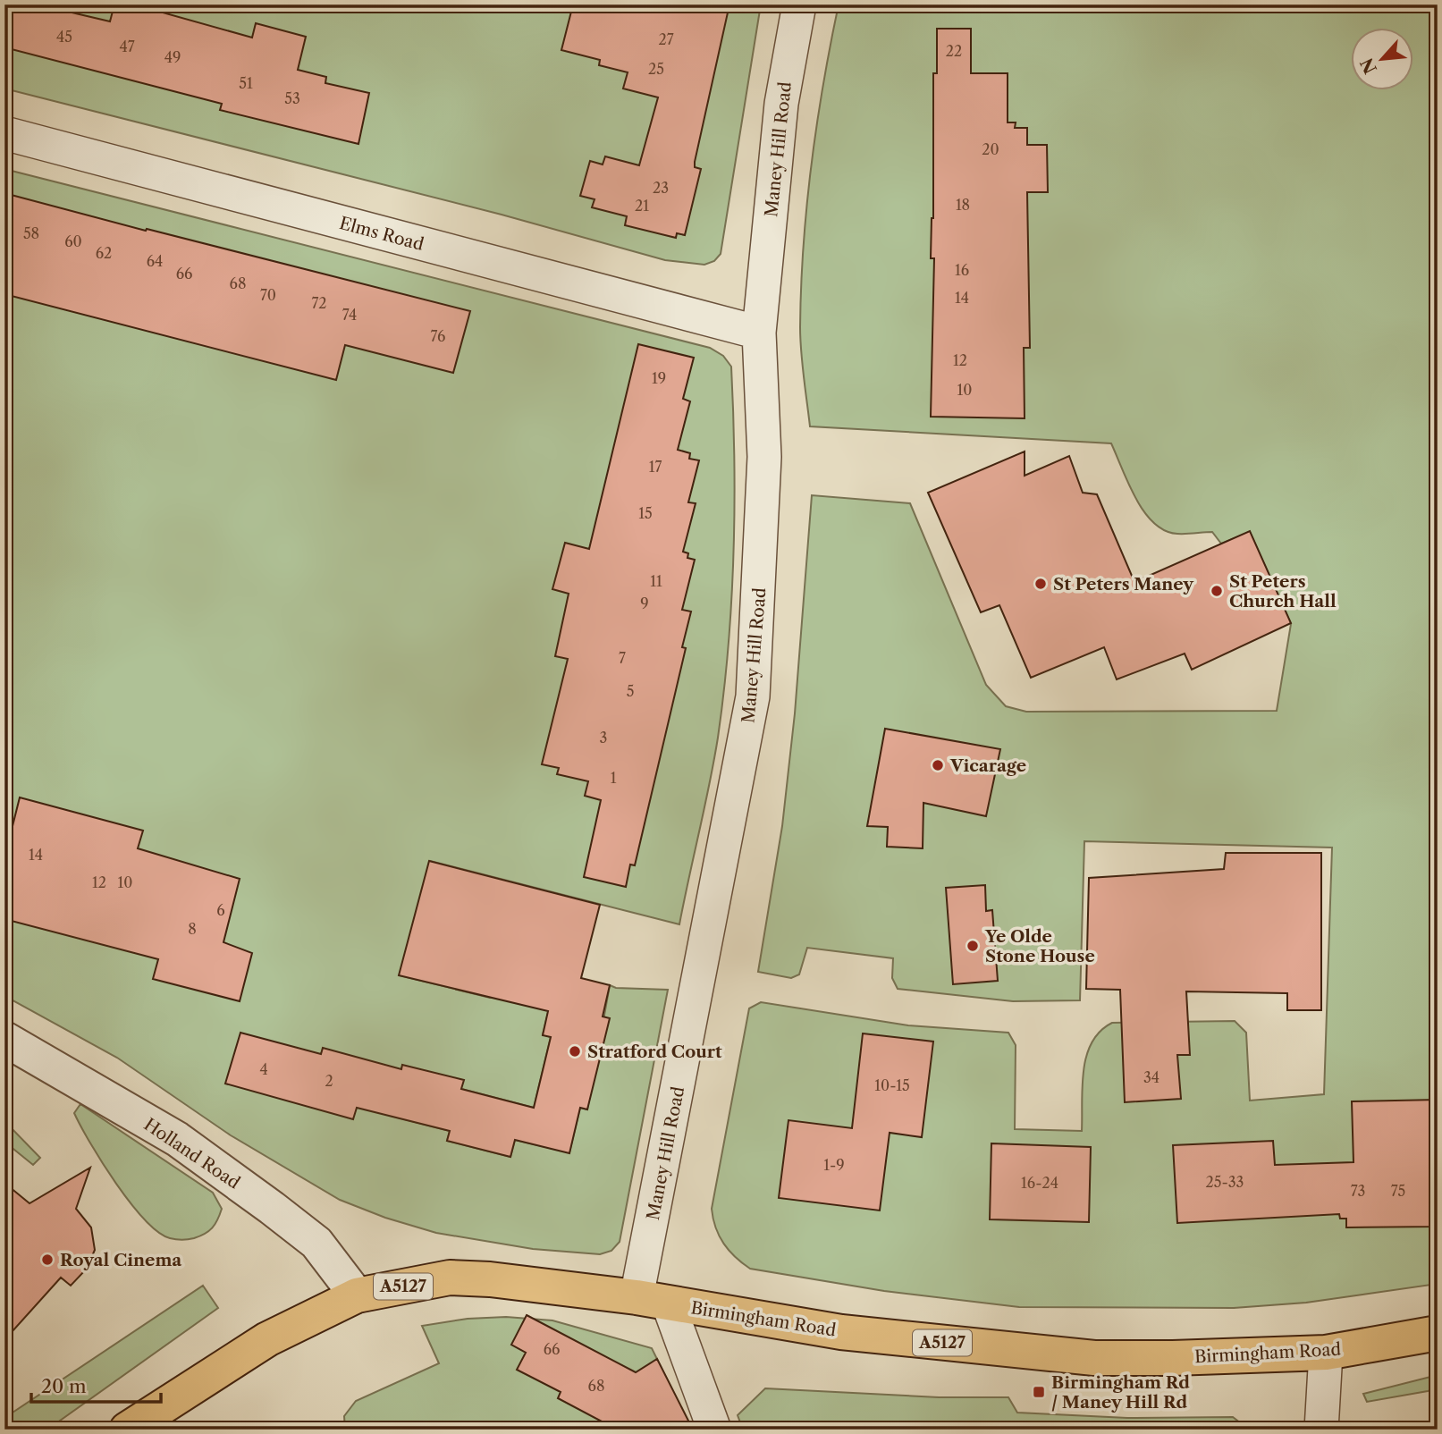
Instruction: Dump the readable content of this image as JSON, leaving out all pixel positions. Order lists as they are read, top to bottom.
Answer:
{
  "streets": {
    "main road": ["A5127", "Birmingham Road"],
    "street": ["Maney Hill Road", "Elms Road", "Holland Road"]
  },
  "crossings": [
    ["Maney Hill Road", "Elms Road"],
    ["Maney Hill Road", "Birmingham Road"],
    ["Holland Road", "Birmingham Road"]
  ],
  "places": {
    "other": [
      "St Peters Maney",
      "St Peters Church Hall",
      "Vicarage",
      "Ye Olde Stone House",
      "Stratford Court",
      "Royal Cinema"
    ],
    "transit": ["Birmingham Rd / Maney Hill Rd"]
  },
  "house_numbers": [
    "45",
    "27",
    "47",
    "22",
    "49",
    "25",
    "51",
    "53",
    "20",
    "23",
    "18",
    "21",
    "58",
    "60",
    "62",
    "64",
    "16",
    "66",
    "68",
    "70",
    "14",
    "72",
    "74",
    "76",
    "12",
    "19",
    "10",
    "17",
    "15",
    "11",
    "9",
    "7",
    "5",
    "3",
    "1",
    "14",
    "12",
    "10",
    "6",
    "8",
    "4",
    "34",
    "2",
    "10-15",
    "1-9",
    "25-33",
    "16-24",
    "73",
    "75",
    "66",
    "68"
  ],
  "scale_bar": "20 m",
  "north": "bottom left"
}
